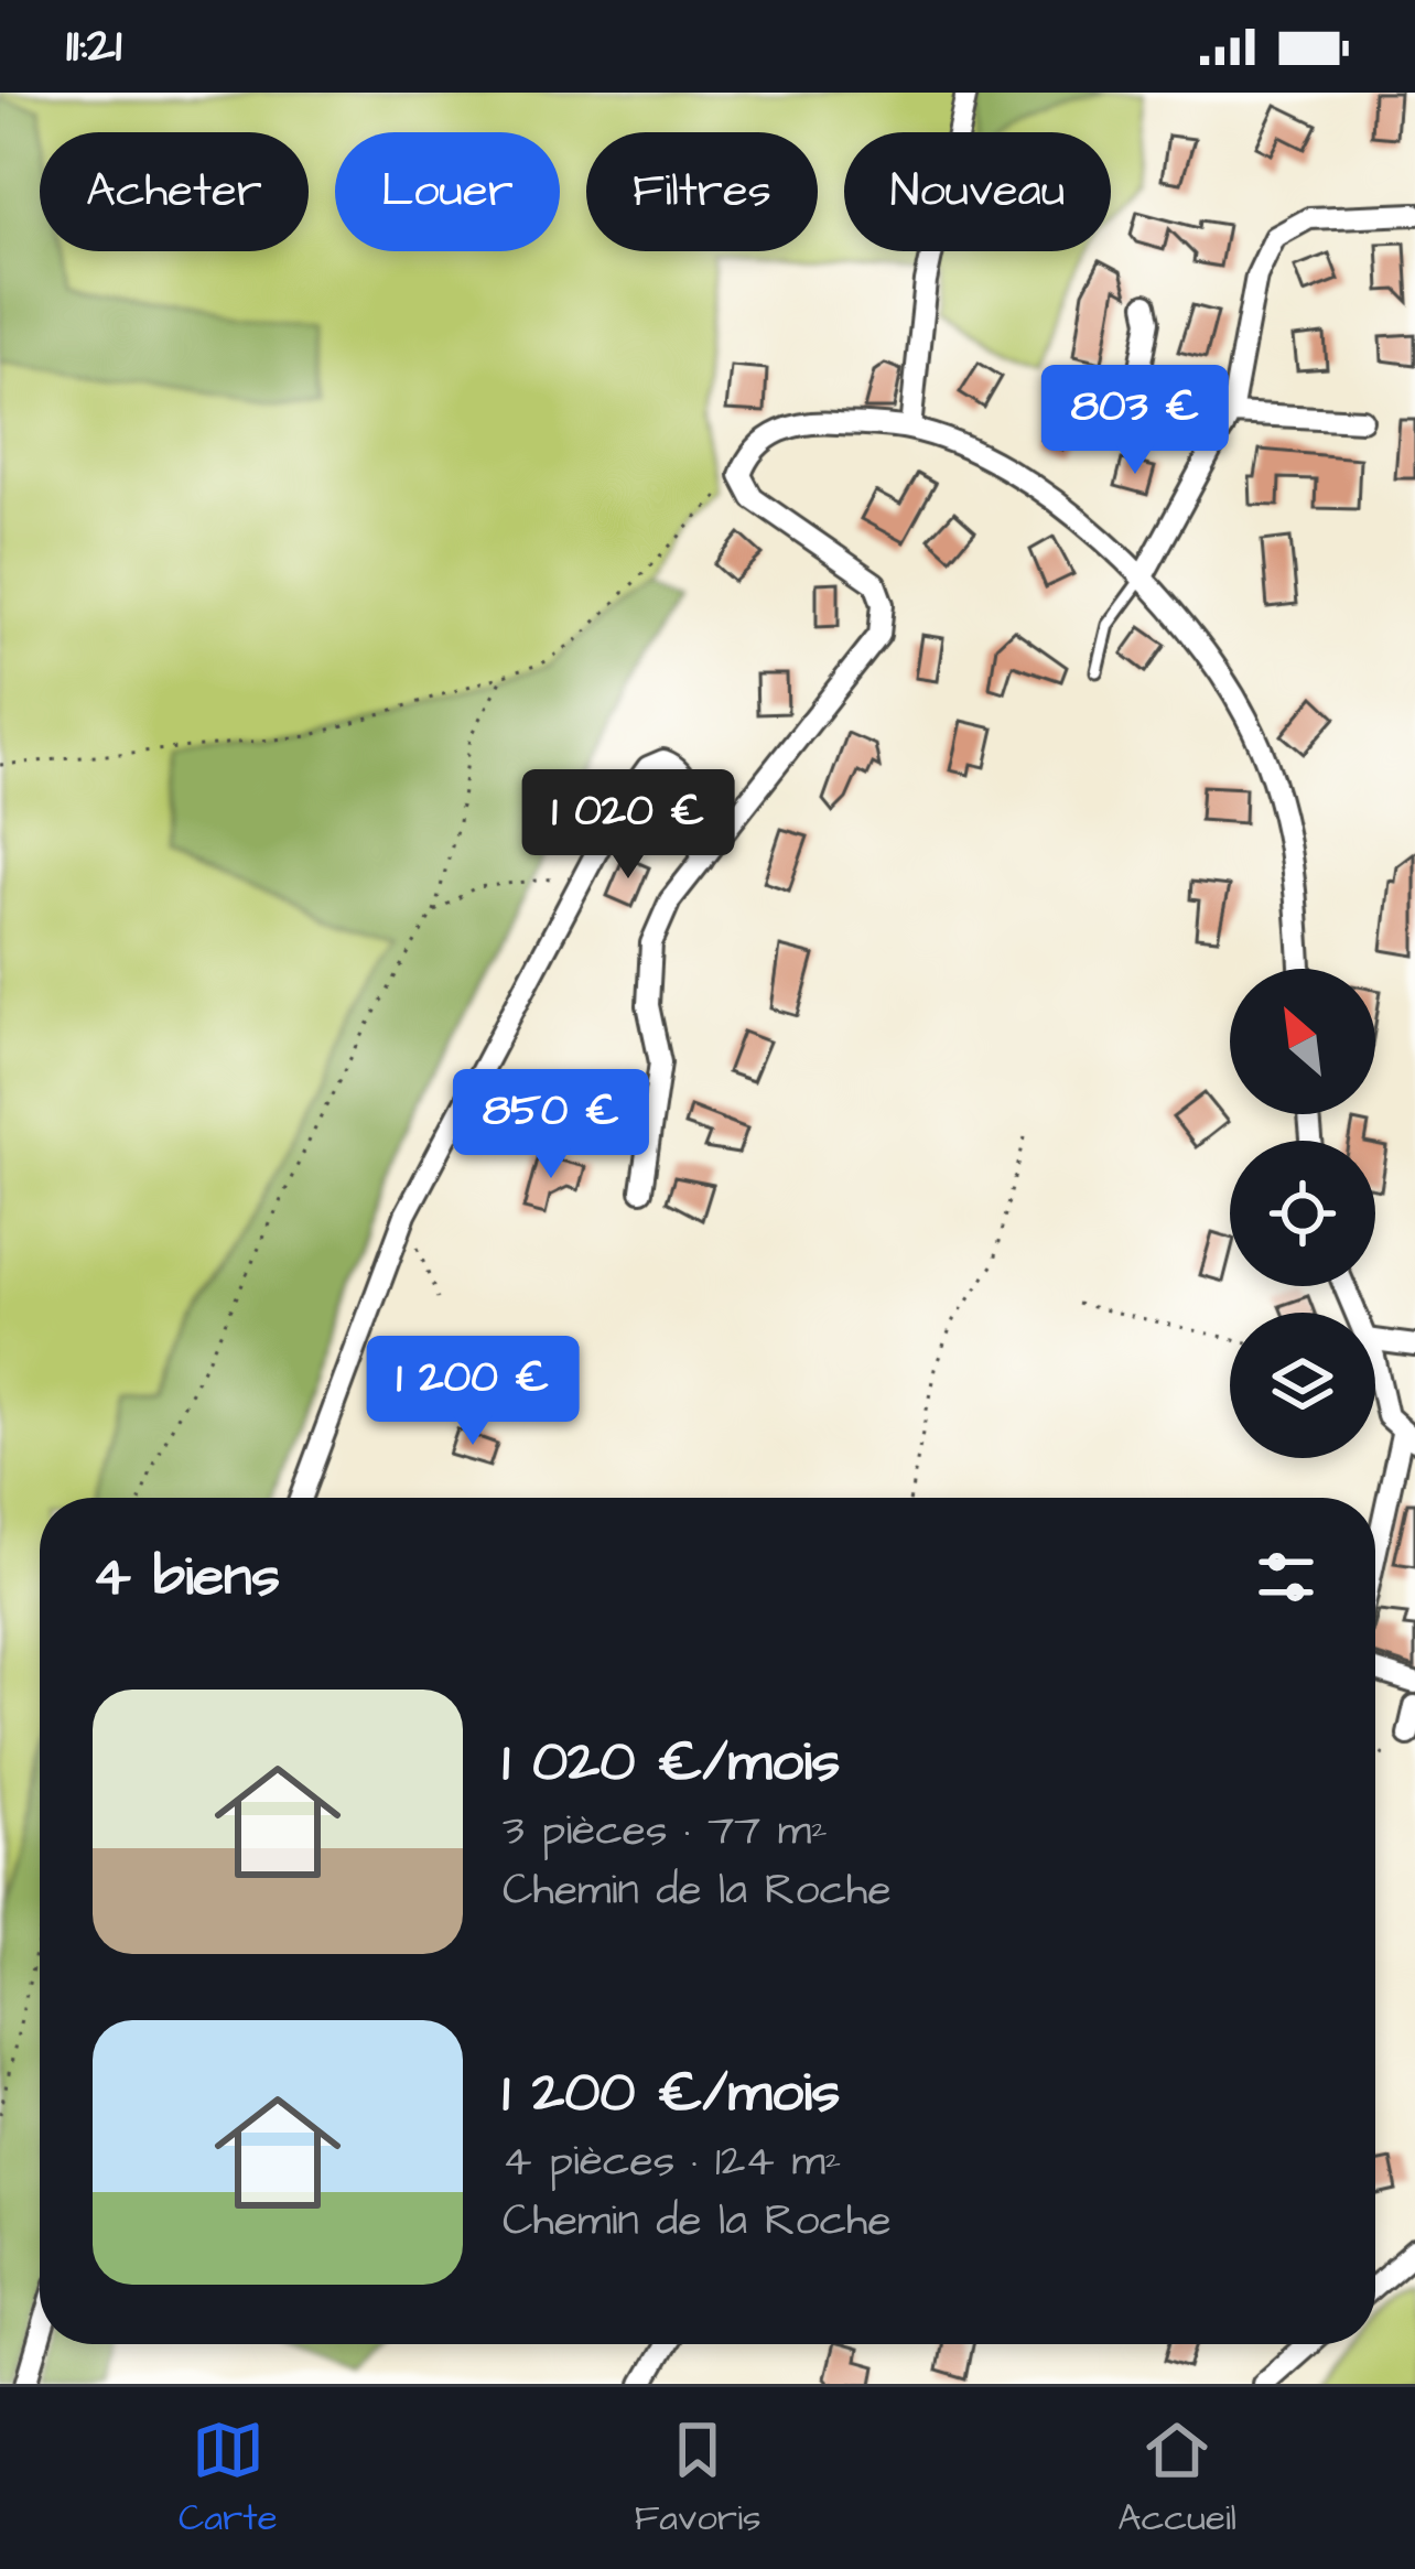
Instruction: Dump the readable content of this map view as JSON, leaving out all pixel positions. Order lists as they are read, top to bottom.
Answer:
{
  "north": "top left",
  "page": {
    "status": "11:21",
    "chip": [
      "Acheter",
      "Louer",
      "Filtres",
      "Nouveau"
    ],
    "price": [
      "803 €",
      "1 020 €",
      "850 €",
      "1 200 €"
    ],
    "heading": "4 biens",
    "list": [
      {
        "name": "1 020 €/mois",
        "note": "3 pièces · 77 m² · Chemin de la Roche"
      },
      {
        "name": "1 200 €/mois",
        "note": "4 pièces · 124 m² · Chemin de la Roche"
      }
    ],
    "tabs": ["Carte", "Favoris", "Accueil"]
  }
}
